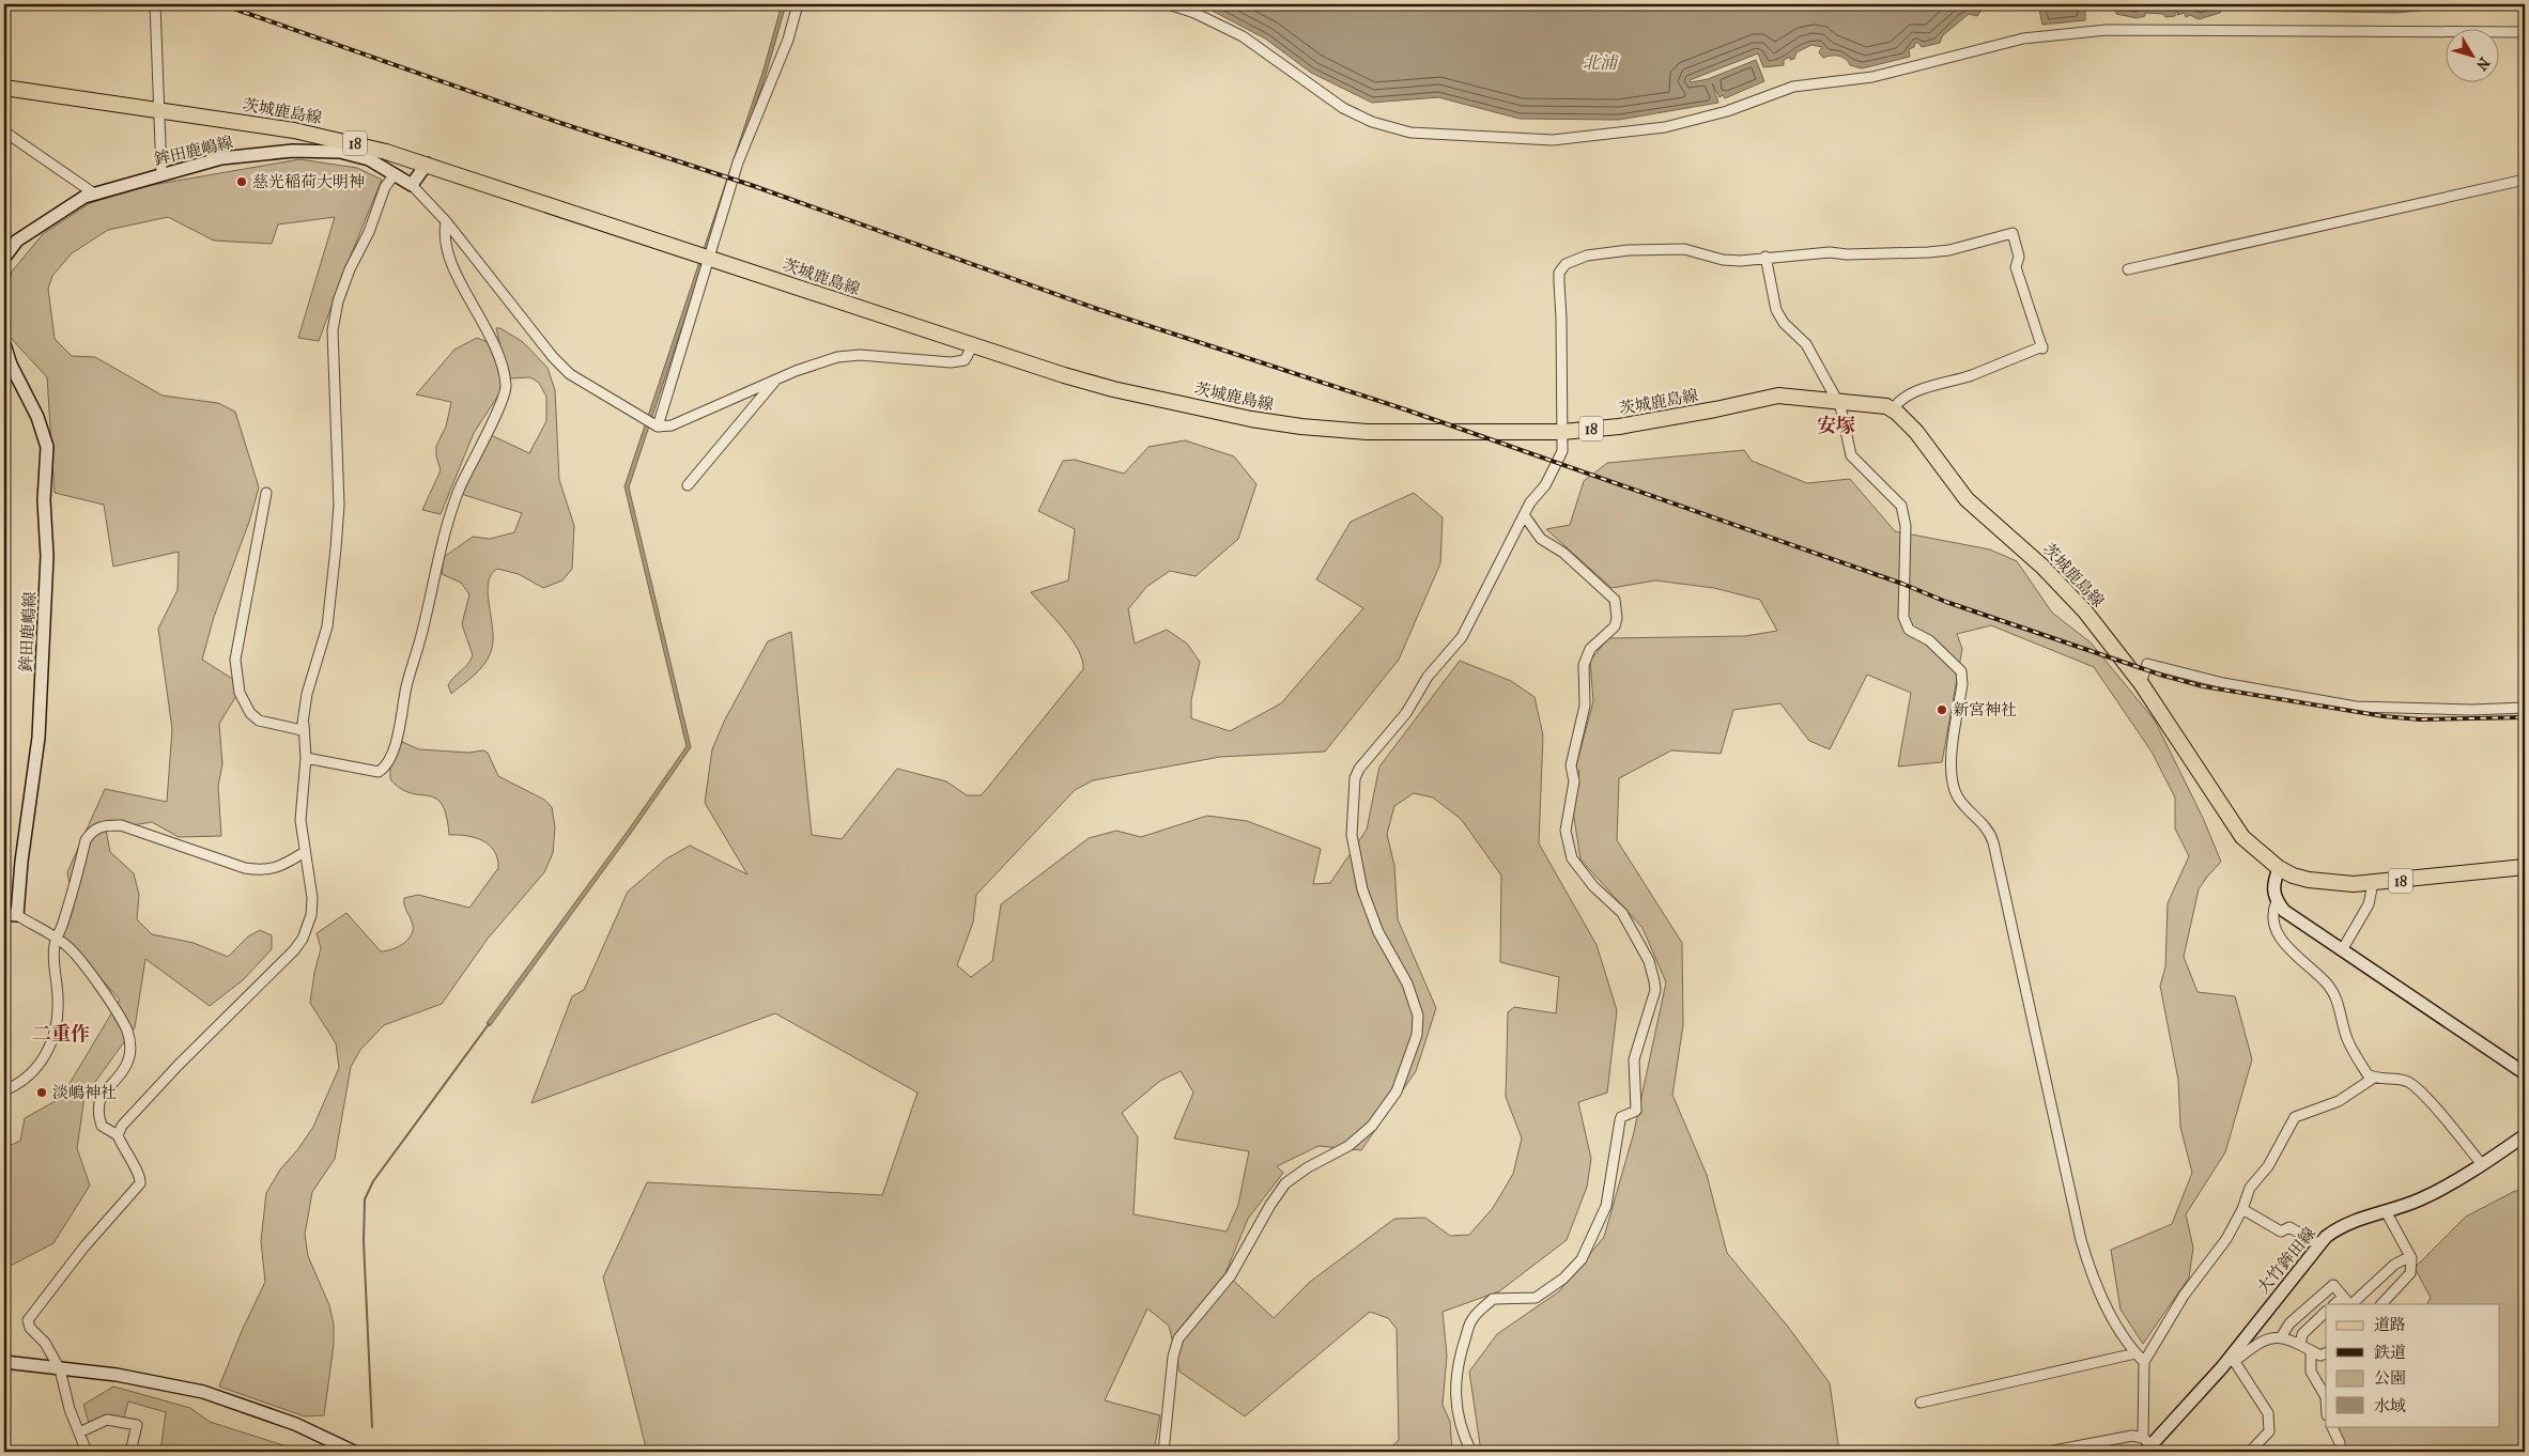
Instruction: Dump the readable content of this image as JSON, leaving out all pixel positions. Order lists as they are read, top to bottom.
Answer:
{
  "streets": {
    "main road": [
      "茨城鹿島線",
      "18",
      "鉾田鹿嶋線",
      "大竹鉾田線"
    ]
  },
  "crossings": [
    ["茨城鹿島線", "18"]
  ],
  "districts": ["安塚", "二重作"],
  "water": ["北浦"],
  "places": ["慈光稲荷大明神", "新宮神社", "淡嶋神社"],
  "legend": [
    "道路",
    "鉄道",
    "公園",
    "水域"
  ],
  "north": "bottom right"
}
